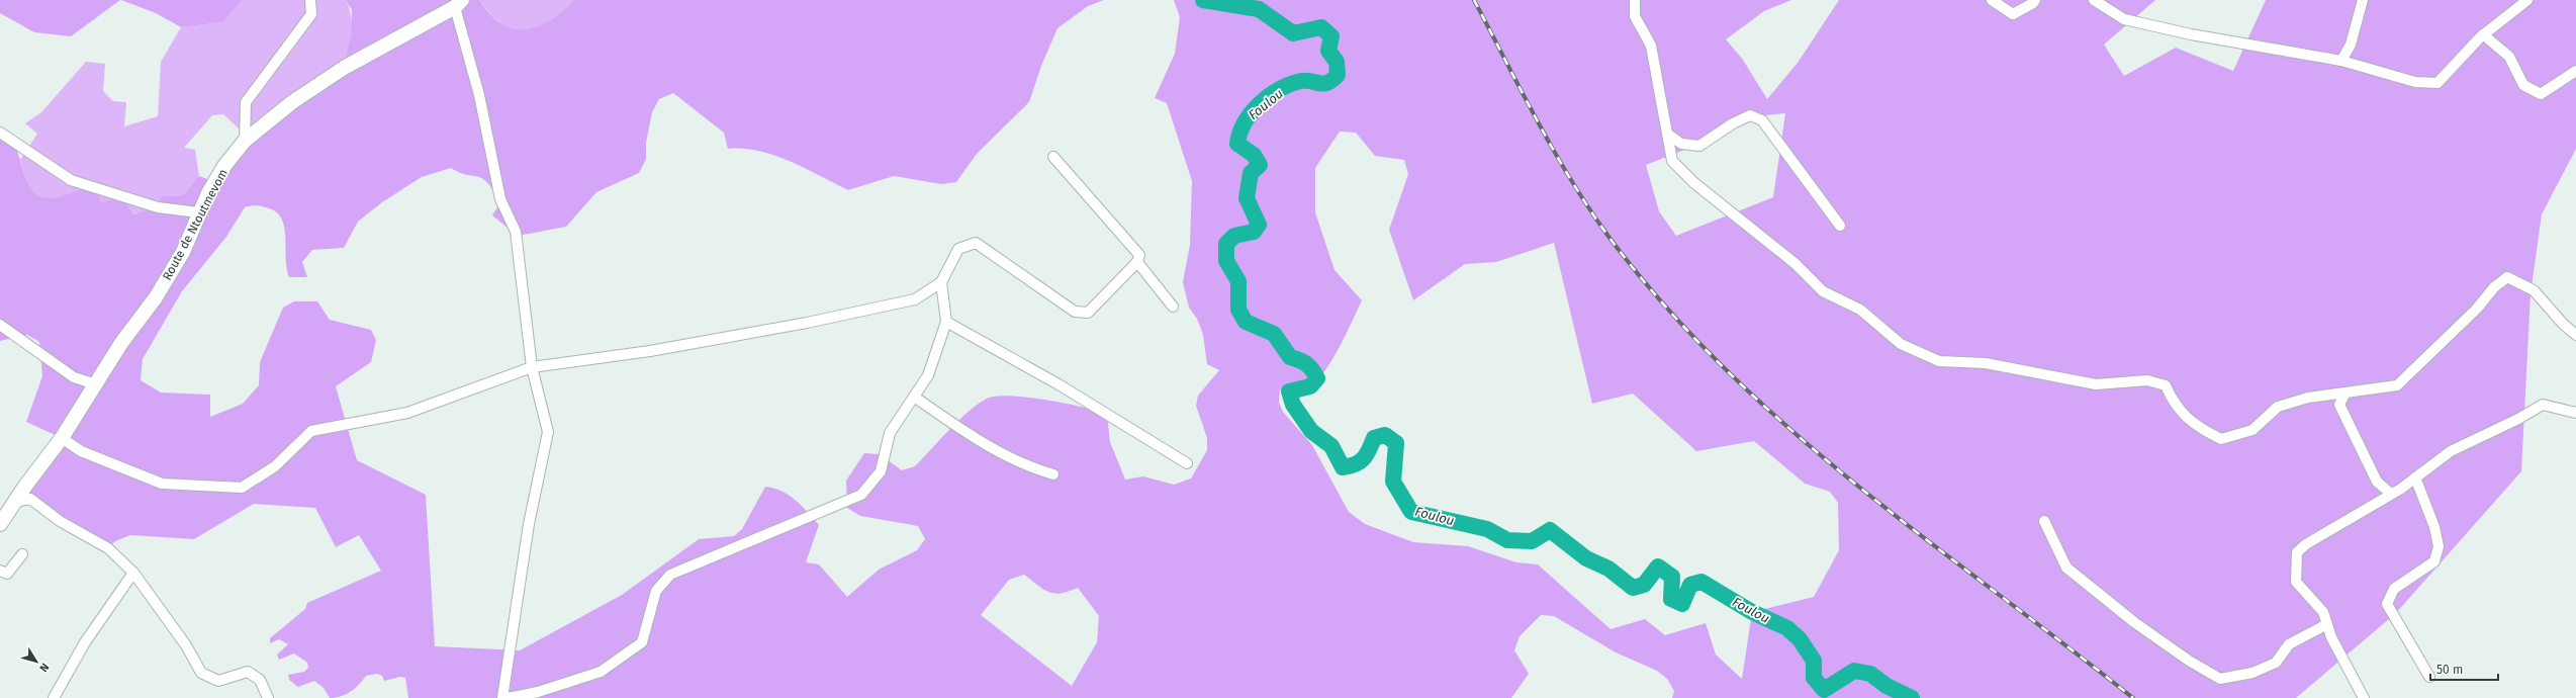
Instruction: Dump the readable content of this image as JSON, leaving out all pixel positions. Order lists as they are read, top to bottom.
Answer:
{
  "streets": {
    "street": ["Route de Ntoutmevom"]
  },
  "water": ["Foulou"],
  "scale_bar": "50 m",
  "north": "bottom right"
}
